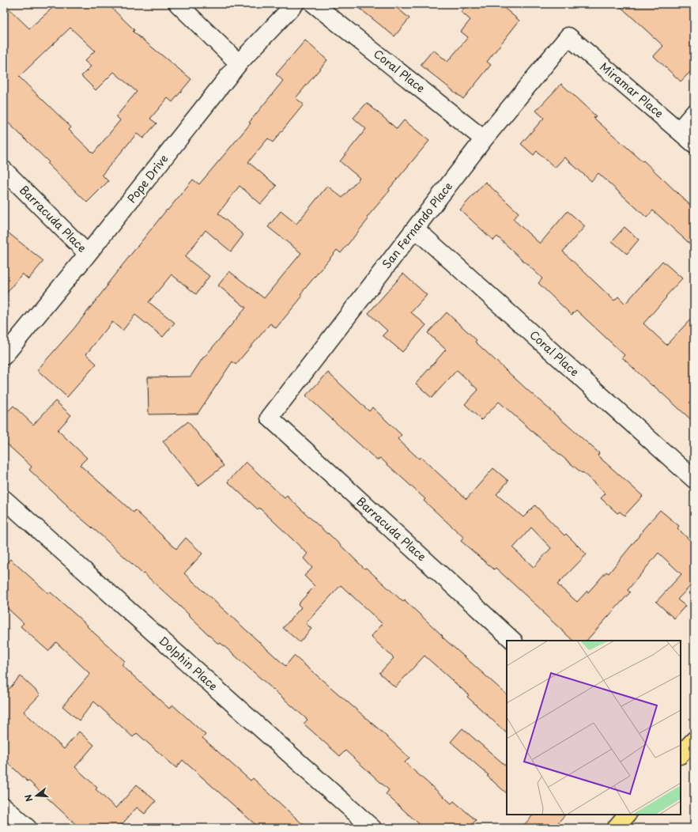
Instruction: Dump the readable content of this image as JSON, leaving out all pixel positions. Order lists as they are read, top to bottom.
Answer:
{
  "streets": {
    "street": [
      "Coral Place",
      "Miramar Place",
      "Pope Drive",
      "Barracuda Place",
      "San Fernando Place",
      "Dolphin Place"
    ]
  },
  "crossings": [
    ["Coral Place", "San Fernando Place"],
    ["Miramar Place", "San Fernando Place"],
    ["Pope Drive", "Barracuda Place"],
    ["Barracuda Place", "San Fernando Place"]
  ],
  "north": "left"
}
